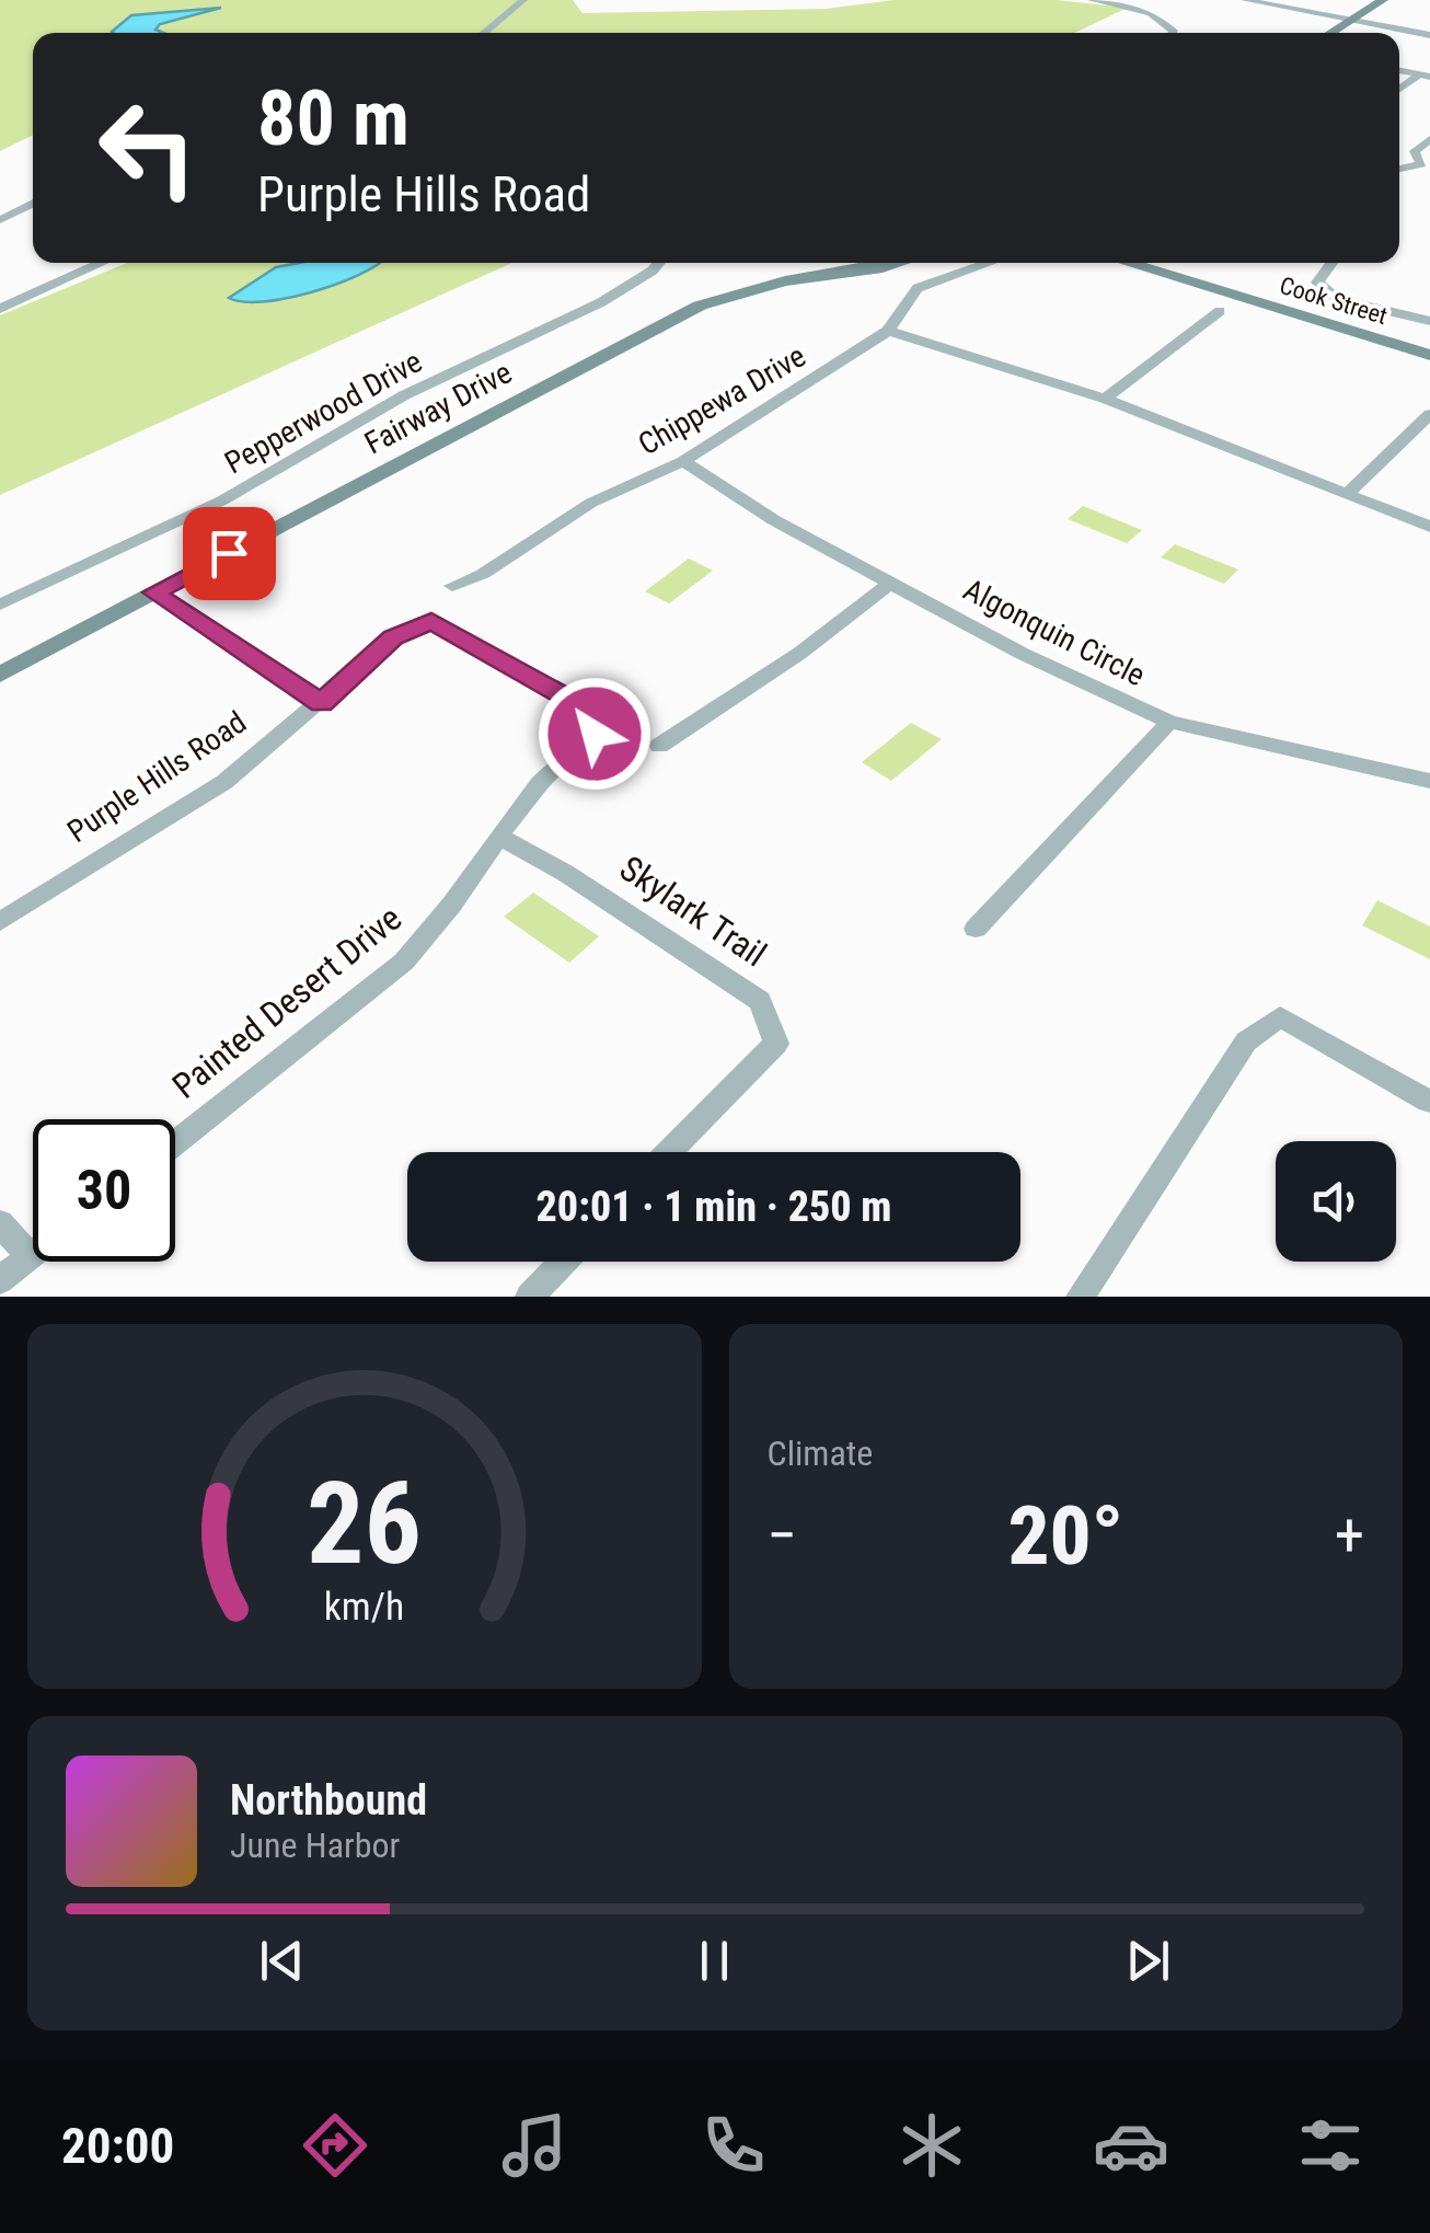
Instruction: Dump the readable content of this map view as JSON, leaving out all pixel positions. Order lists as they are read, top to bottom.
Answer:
{
  "streets": {
    "street": [
      "Cook Street",
      "Chippewa Drive",
      "Fairway Drive",
      "Pepperwood Drive",
      "Algonquin Circle",
      "Purple Hills Road",
      "Skylark Trail",
      "Painted Desert Drive"
    ]
  },
  "crossings": [
    ["Chippewa Drive", "Algonquin Circle"],
    ["Purple Hills Road", "Painted Desert Drive"],
    ["Skylark Trail", "Painted Desert Drive"]
  ],
  "page": {
    "turn": ["80 m", "Purple Hills Road"],
    "limit": "30",
    "trip": "20:01 · 1 min · 250 m",
    "tile": "Climate",
    "heat": ["−", "20°", "+"],
    "song": ["Northbound", "June Harbor"],
    "tabs": "20:00",
    "gauge": ["26", "km/h"]
  }
}
